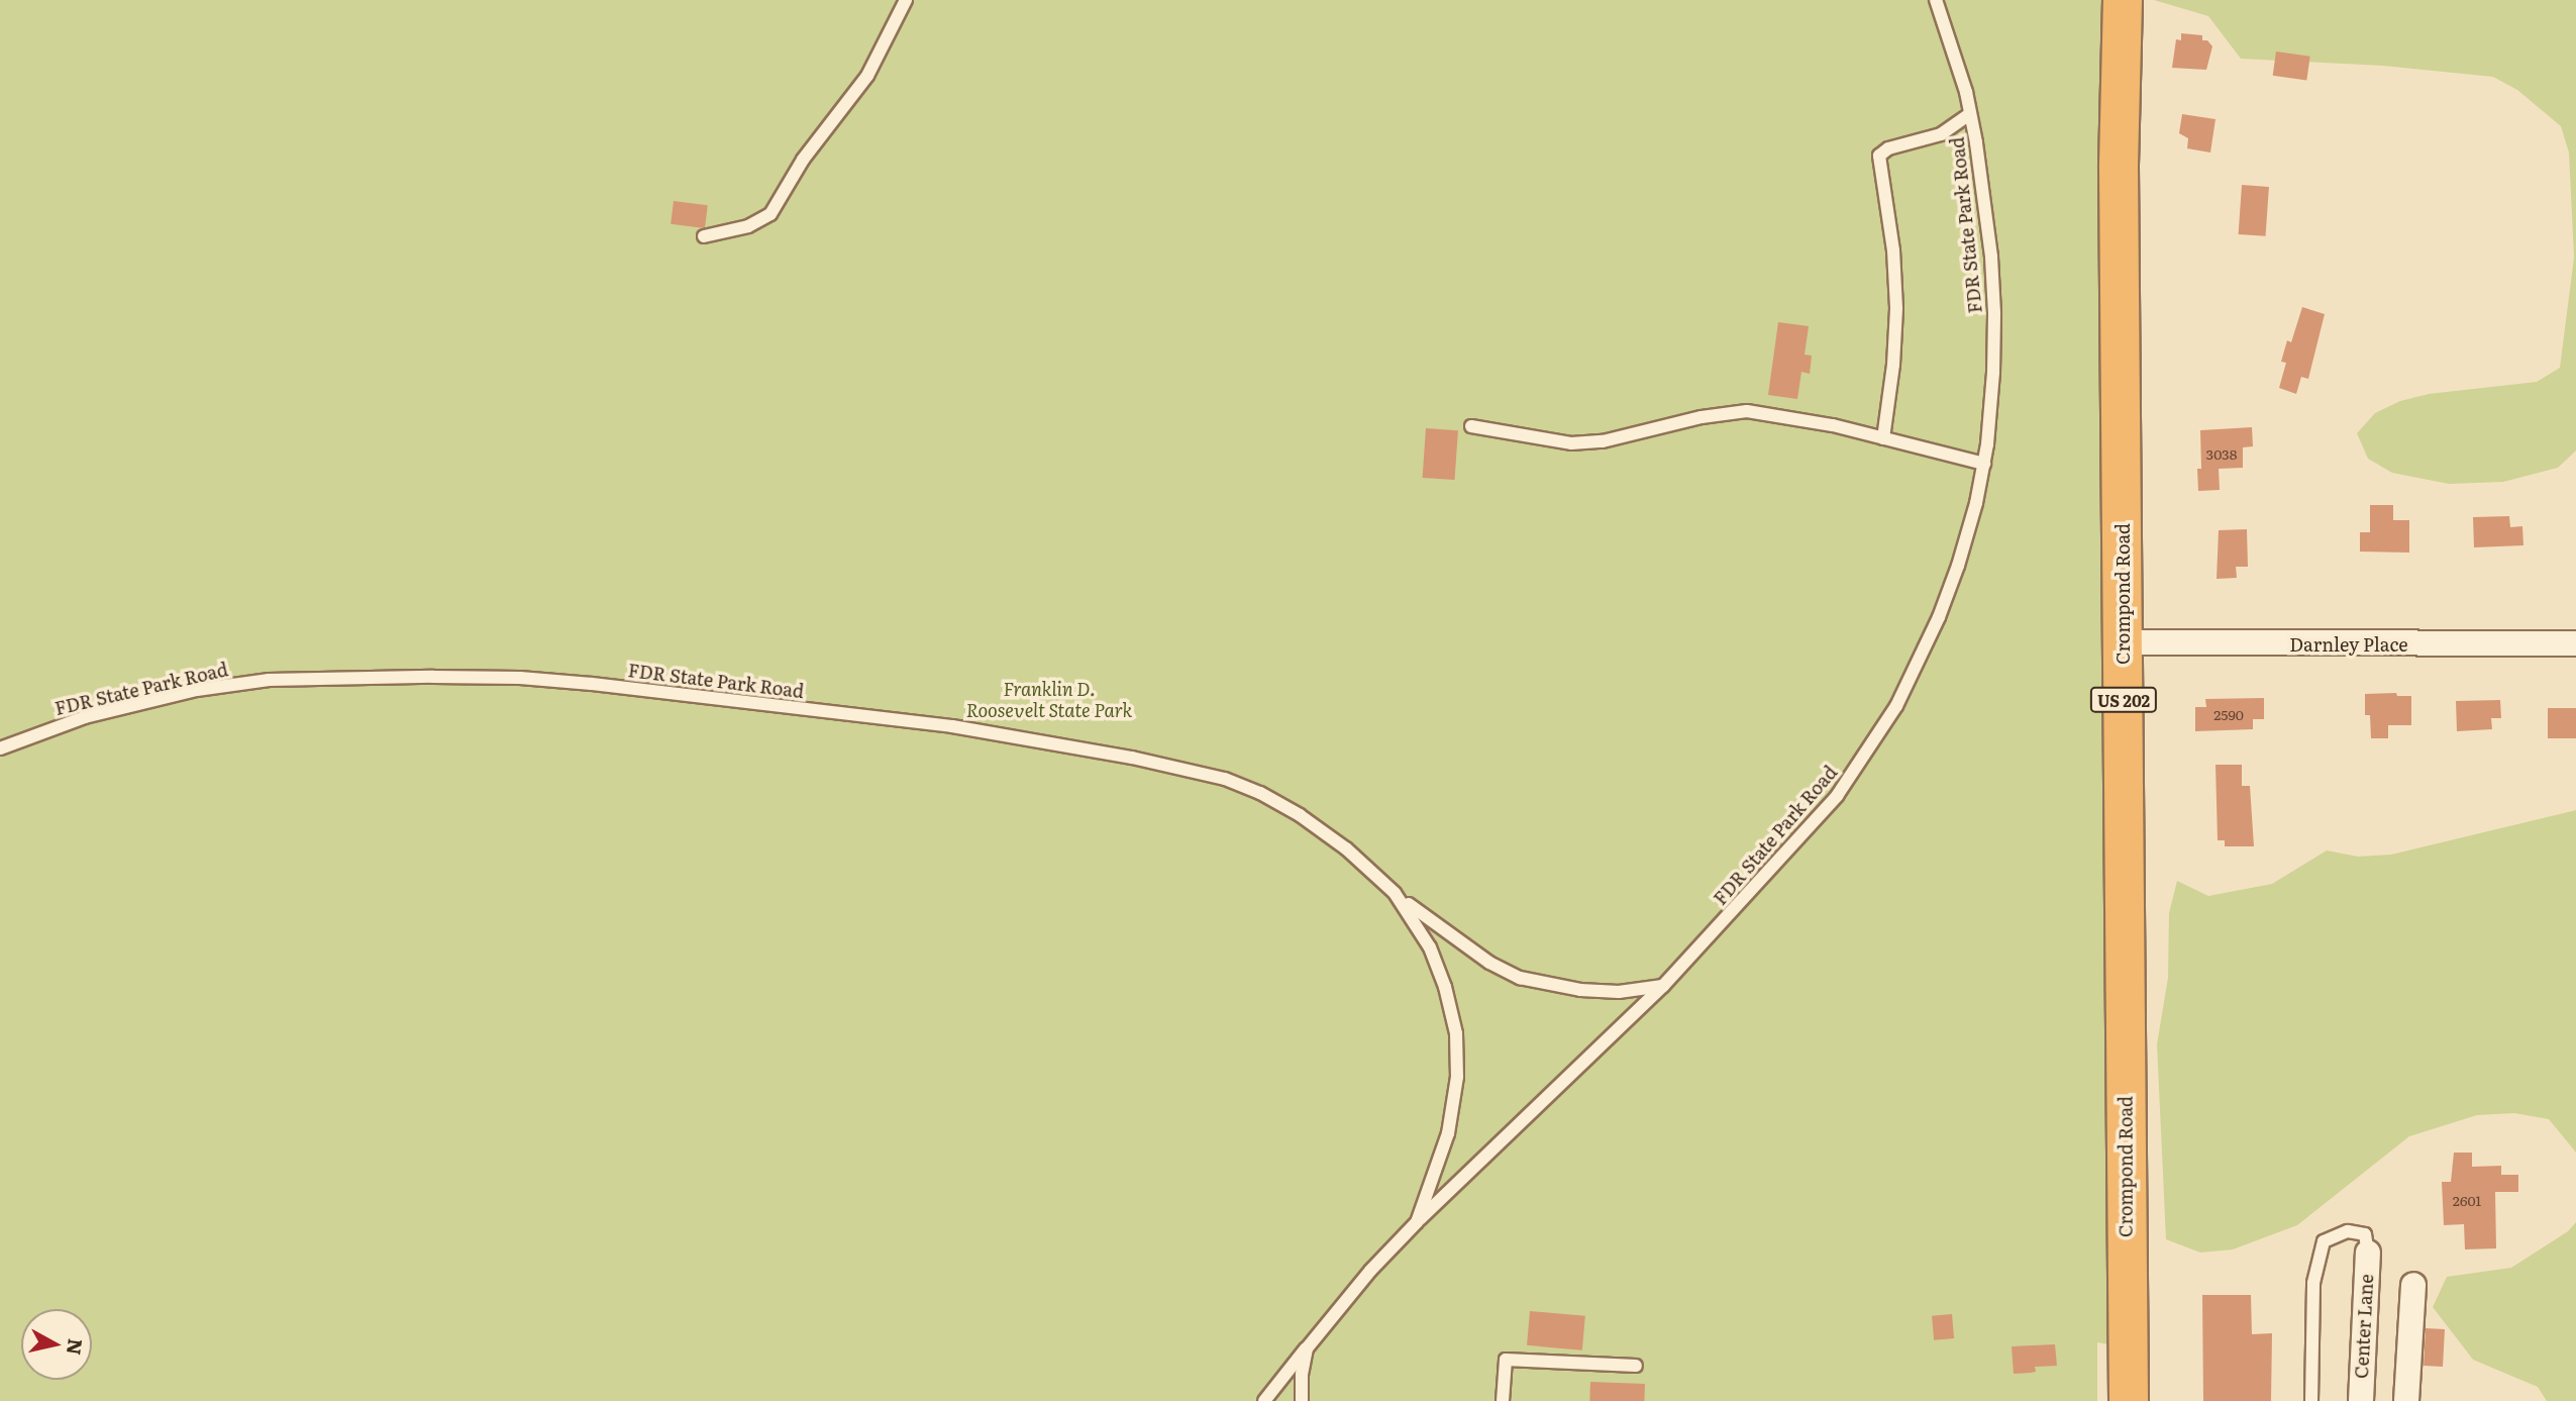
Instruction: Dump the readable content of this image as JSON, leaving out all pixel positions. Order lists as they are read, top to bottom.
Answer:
{
  "streets": {
    "highway": ["Crompond Road", "US 202"],
    "street": ["Darnley Place", "Center Lane"],
    "lane": ["FDR State Park Road"]
  },
  "crossings": [
    ["Crompond Road", "Darnley Place"]
  ],
  "parks": ["Franklin D. Roosevelt State Park"],
  "house_numbers": ["3038", "2590", "2601"],
  "north": "right"
}
